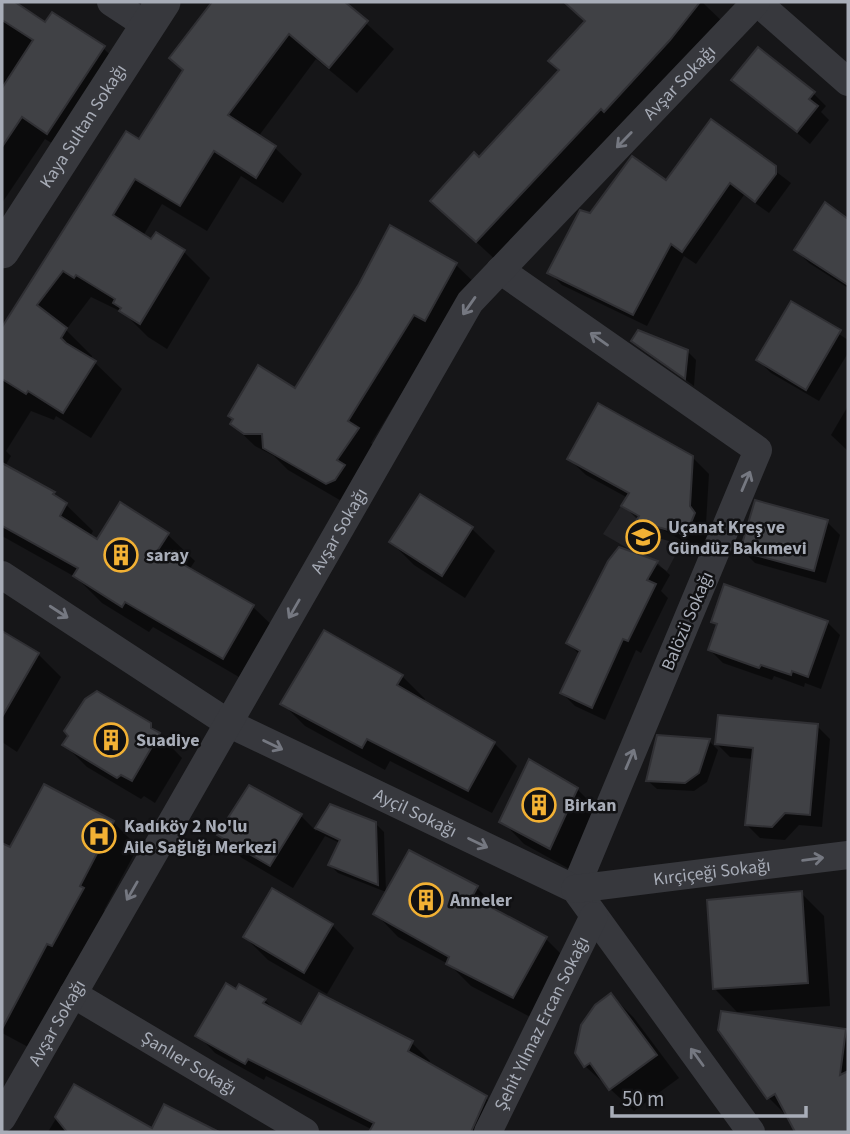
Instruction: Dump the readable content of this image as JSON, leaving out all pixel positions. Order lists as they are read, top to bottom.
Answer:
{
  "streets": {
    "street": [
      "Avşar Sokağı",
      "Kaya Sultan Sokağı",
      "Balözü Sokağı",
      "Ayçil Sokağı",
      "Kırçiçeği Sokağı",
      "Şehit Yılmaz Ercan Sokağı",
      "Şanlıer Sokağı"
    ]
  },
  "crossings": [
    ["Avşar Sokağı", "Balözü Sokağı"],
    ["Avşar Sokağı", "Ayçil Sokağı"],
    ["Avşar Sokağı", "Şanlıer Sokağı"],
    ["Balözü Sokağı", "Ayçil Sokağı"],
    ["Balözü Sokağı", "Kırçiçeği Sokağı"],
    ["Ayçil Sokağı", "Kırçiçeği Sokağı"],
    ["Ayçil Sokağı", "Şehit Yılmaz Ercan Sokağı"]
  ],
  "one_way": ["Avşar Sokağı", "Kırçiçeği Sokağı"],
  "places": {
    "school or university": ["Uçanat Kreş ve Gündüz Bakımevi"],
    "building": [
      "saray",
      "Suadiye",
      "Birkan",
      "Anneler"
    ],
    "hospital": ["Kadıköy 2 No'lu Aile Sağlığı Merkezi"]
  },
  "scale_bar": "50 m"
}
